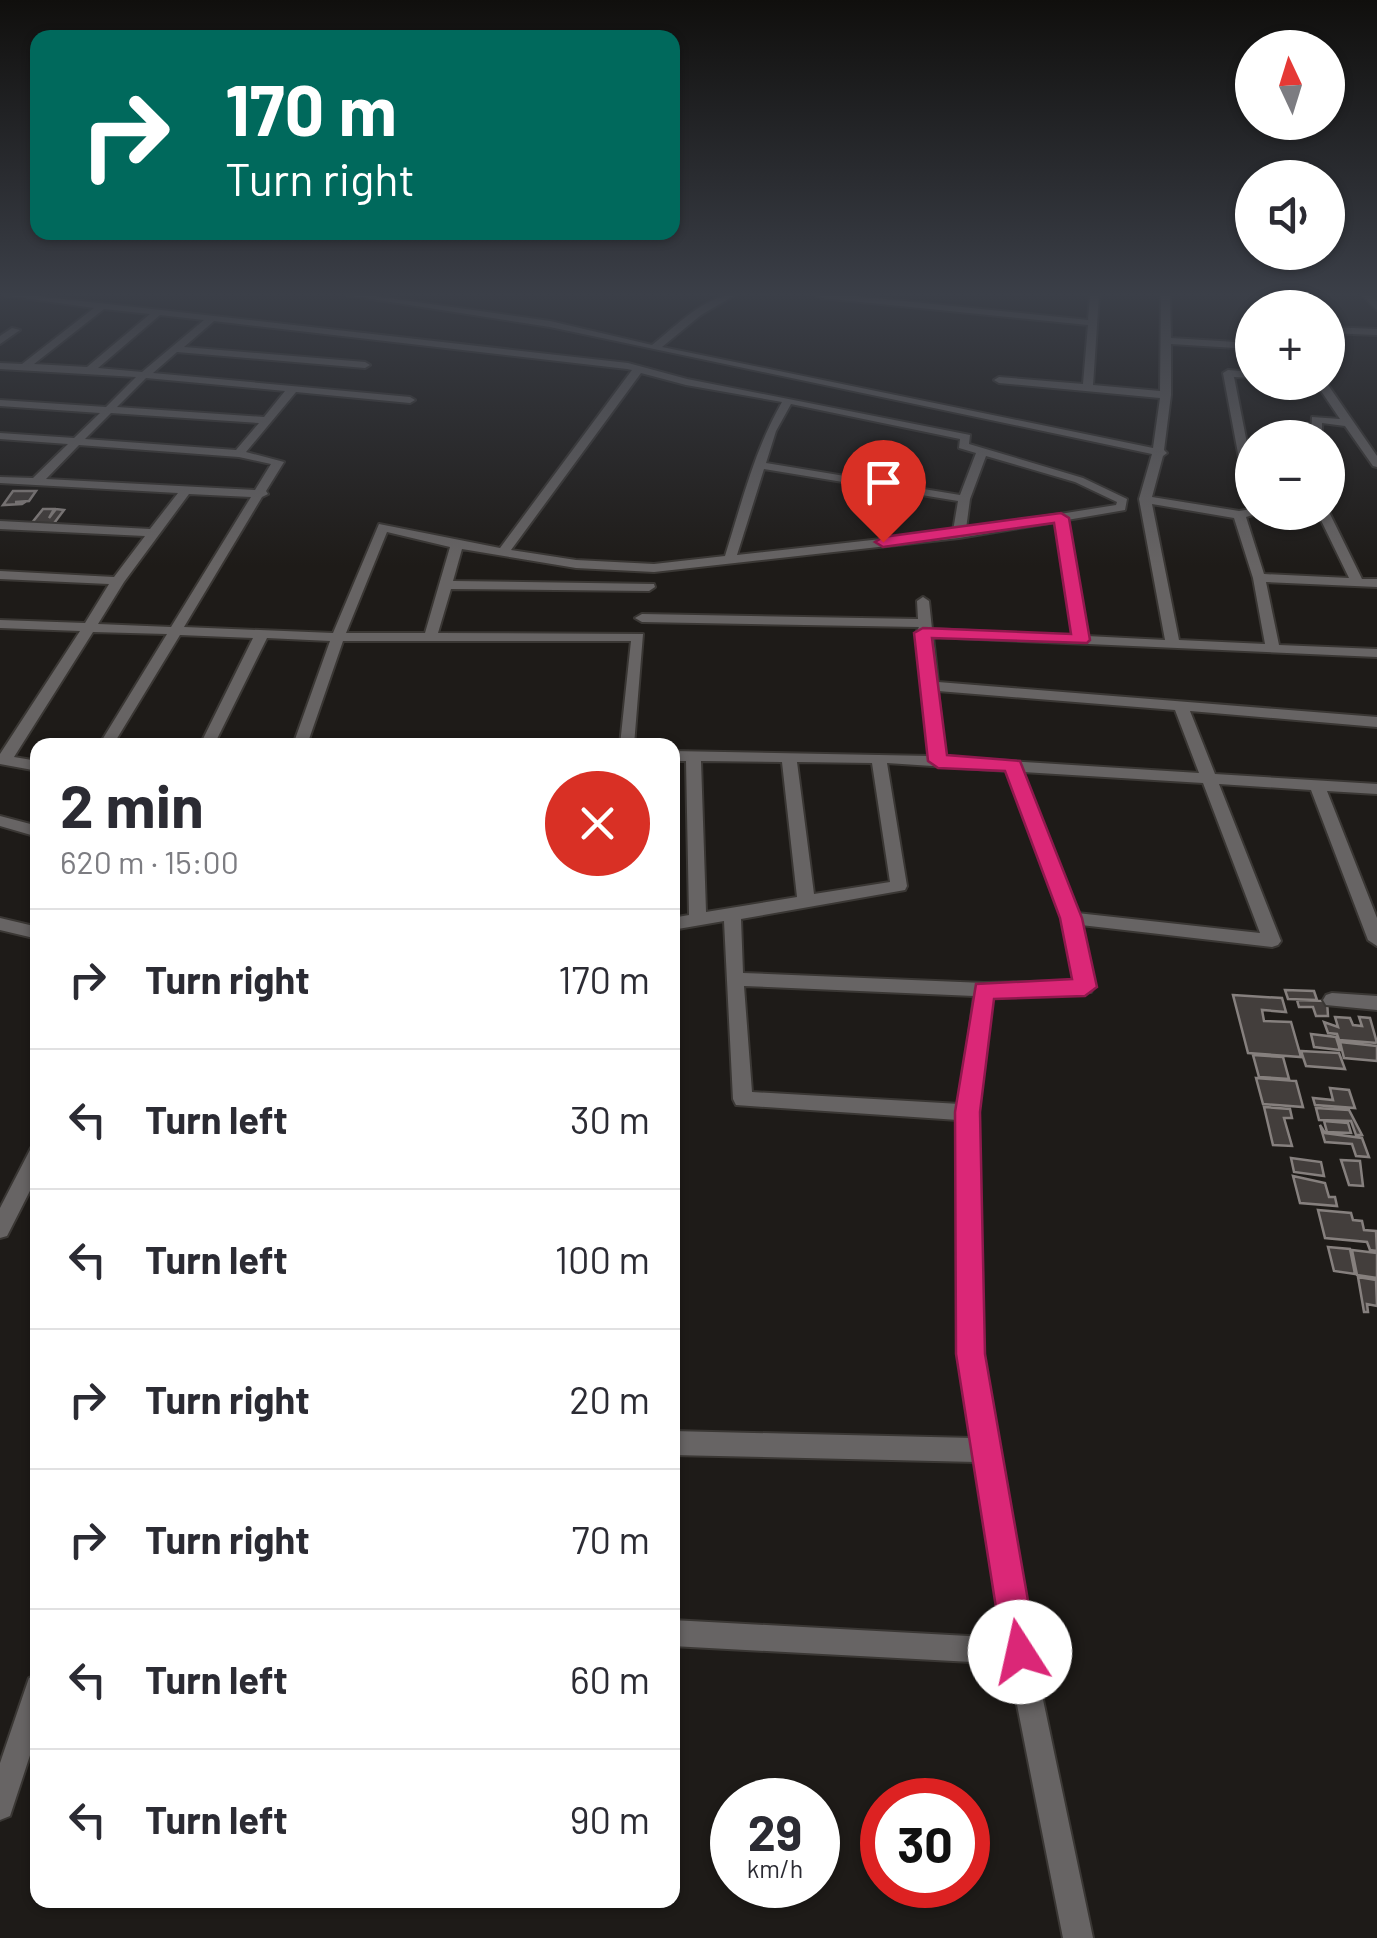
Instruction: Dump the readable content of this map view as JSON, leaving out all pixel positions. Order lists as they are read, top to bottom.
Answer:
{
  "north": "top",
  "page": {
    "map_buttons": ["+", "−"],
    "turn": ["170 m", "Turn right"],
    "heading": ["2 min", "620 m · 15:00"],
    "list": [
      {
        "name": "Turn right",
        "value": "170 m"
      },
      {
        "name": "Turn left",
        "value": "30 m"
      },
      {
        "name": "Turn left",
        "value": "100 m"
      },
      {
        "name": "Turn right",
        "value": "20 m"
      },
      {
        "name": "Turn right",
        "value": "70 m"
      },
      {
        "name": "Turn left",
        "value": "60 m"
      },
      {
        "name": "Turn left",
        "value": "90 m"
      }
    ],
    "speed": "29 km/h",
    "limit": "30"
  }
}
